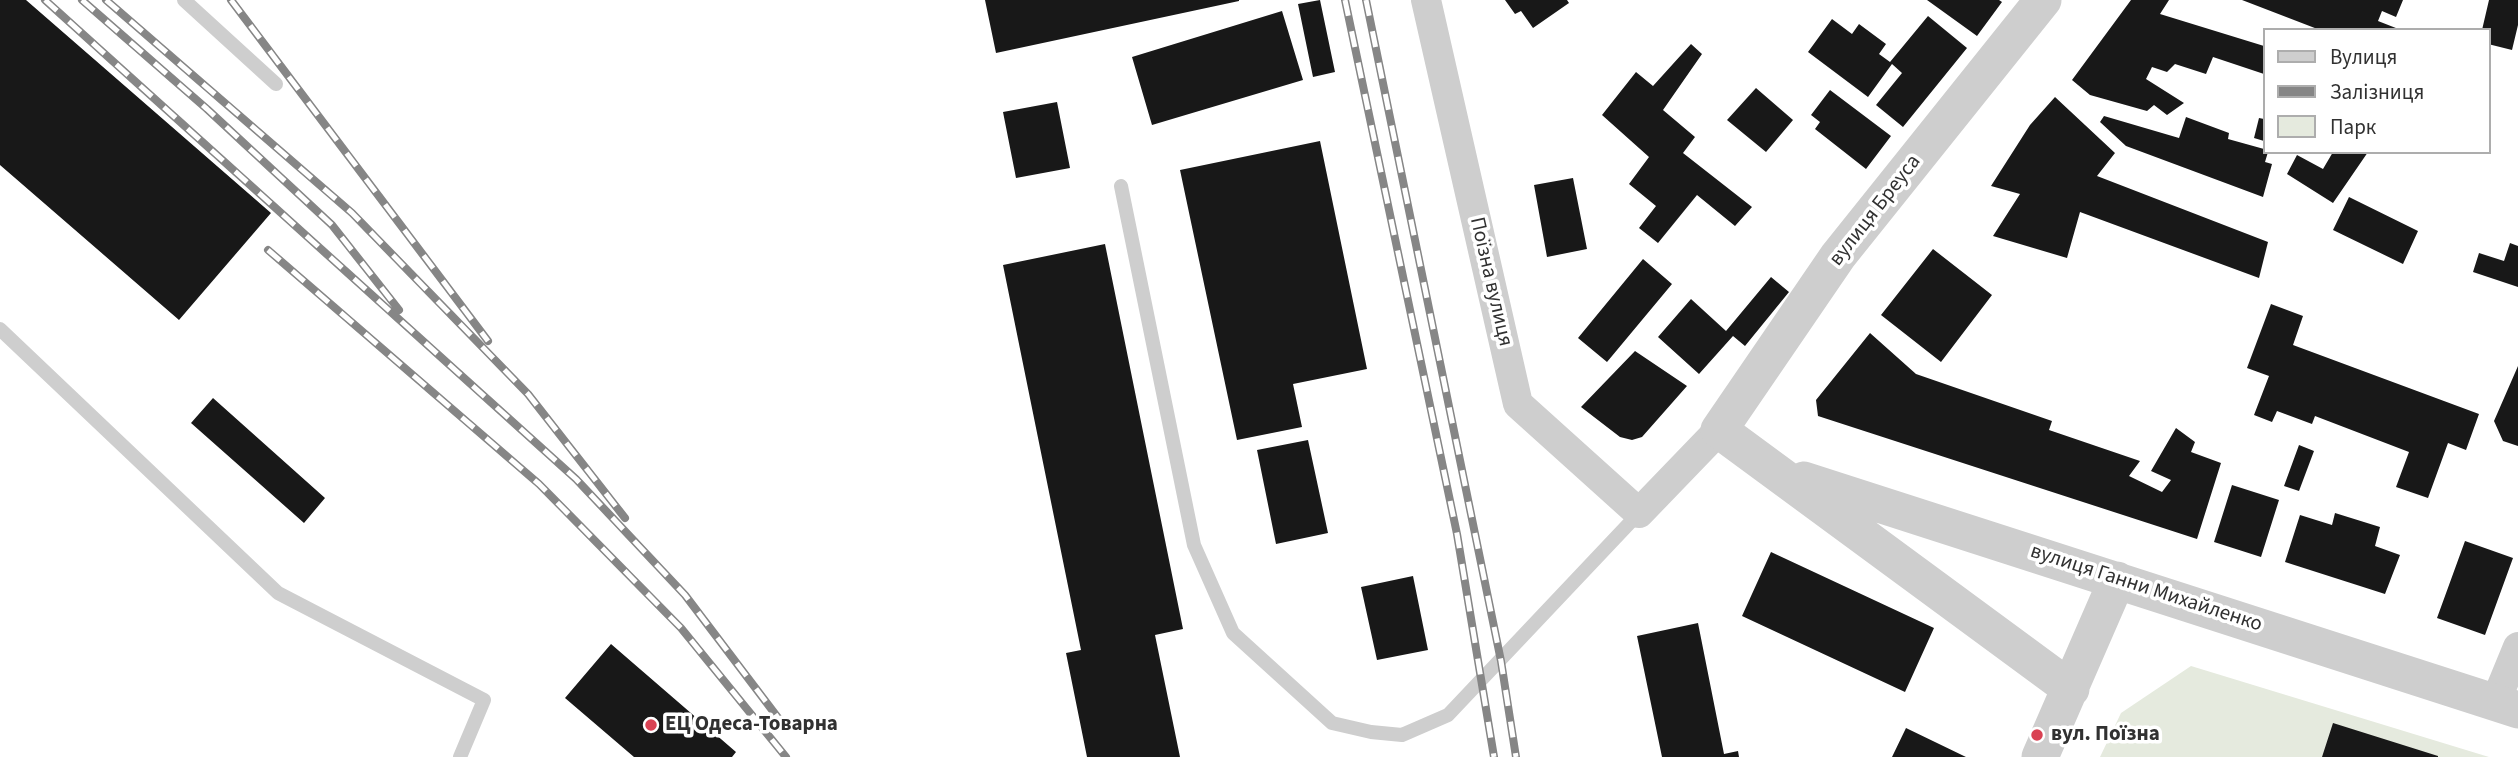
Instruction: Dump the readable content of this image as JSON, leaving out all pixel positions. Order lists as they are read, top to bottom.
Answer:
{
  "streets": {
    "street": ["вулиця Бреуса", "Поїзна вулиця", "вулиця Ганни Михайленко"]
  },
  "crossings": [
    ["вулиця Бреуса", "вулиця Ганни Михайленко"]
  ],
  "places": ["ЕЦ Одеса-Товарна", "вул. Поїзна"],
  "legend": ["Вулиця", "Залізниця", "Парк"]
}
